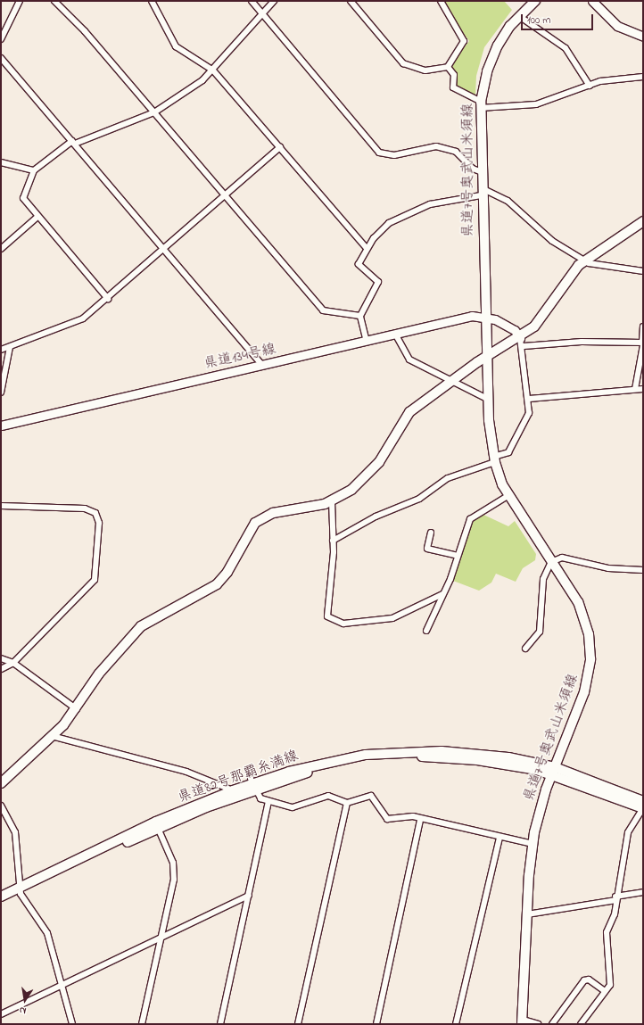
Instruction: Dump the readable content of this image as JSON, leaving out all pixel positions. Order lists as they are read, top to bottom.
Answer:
{
  "streets": {
    "main road": ["県道7号奥武山米須線", "県道134号線", "県道82号那覇糸満線"]
  },
  "crossings": [
    ["県道7号奥武山米須線", "県道134号線"],
    ["県道7号奥武山米須線", "県道82号那覇糸満線"]
  ],
  "scale_bar": "100 m",
  "north": "bottom"
}
